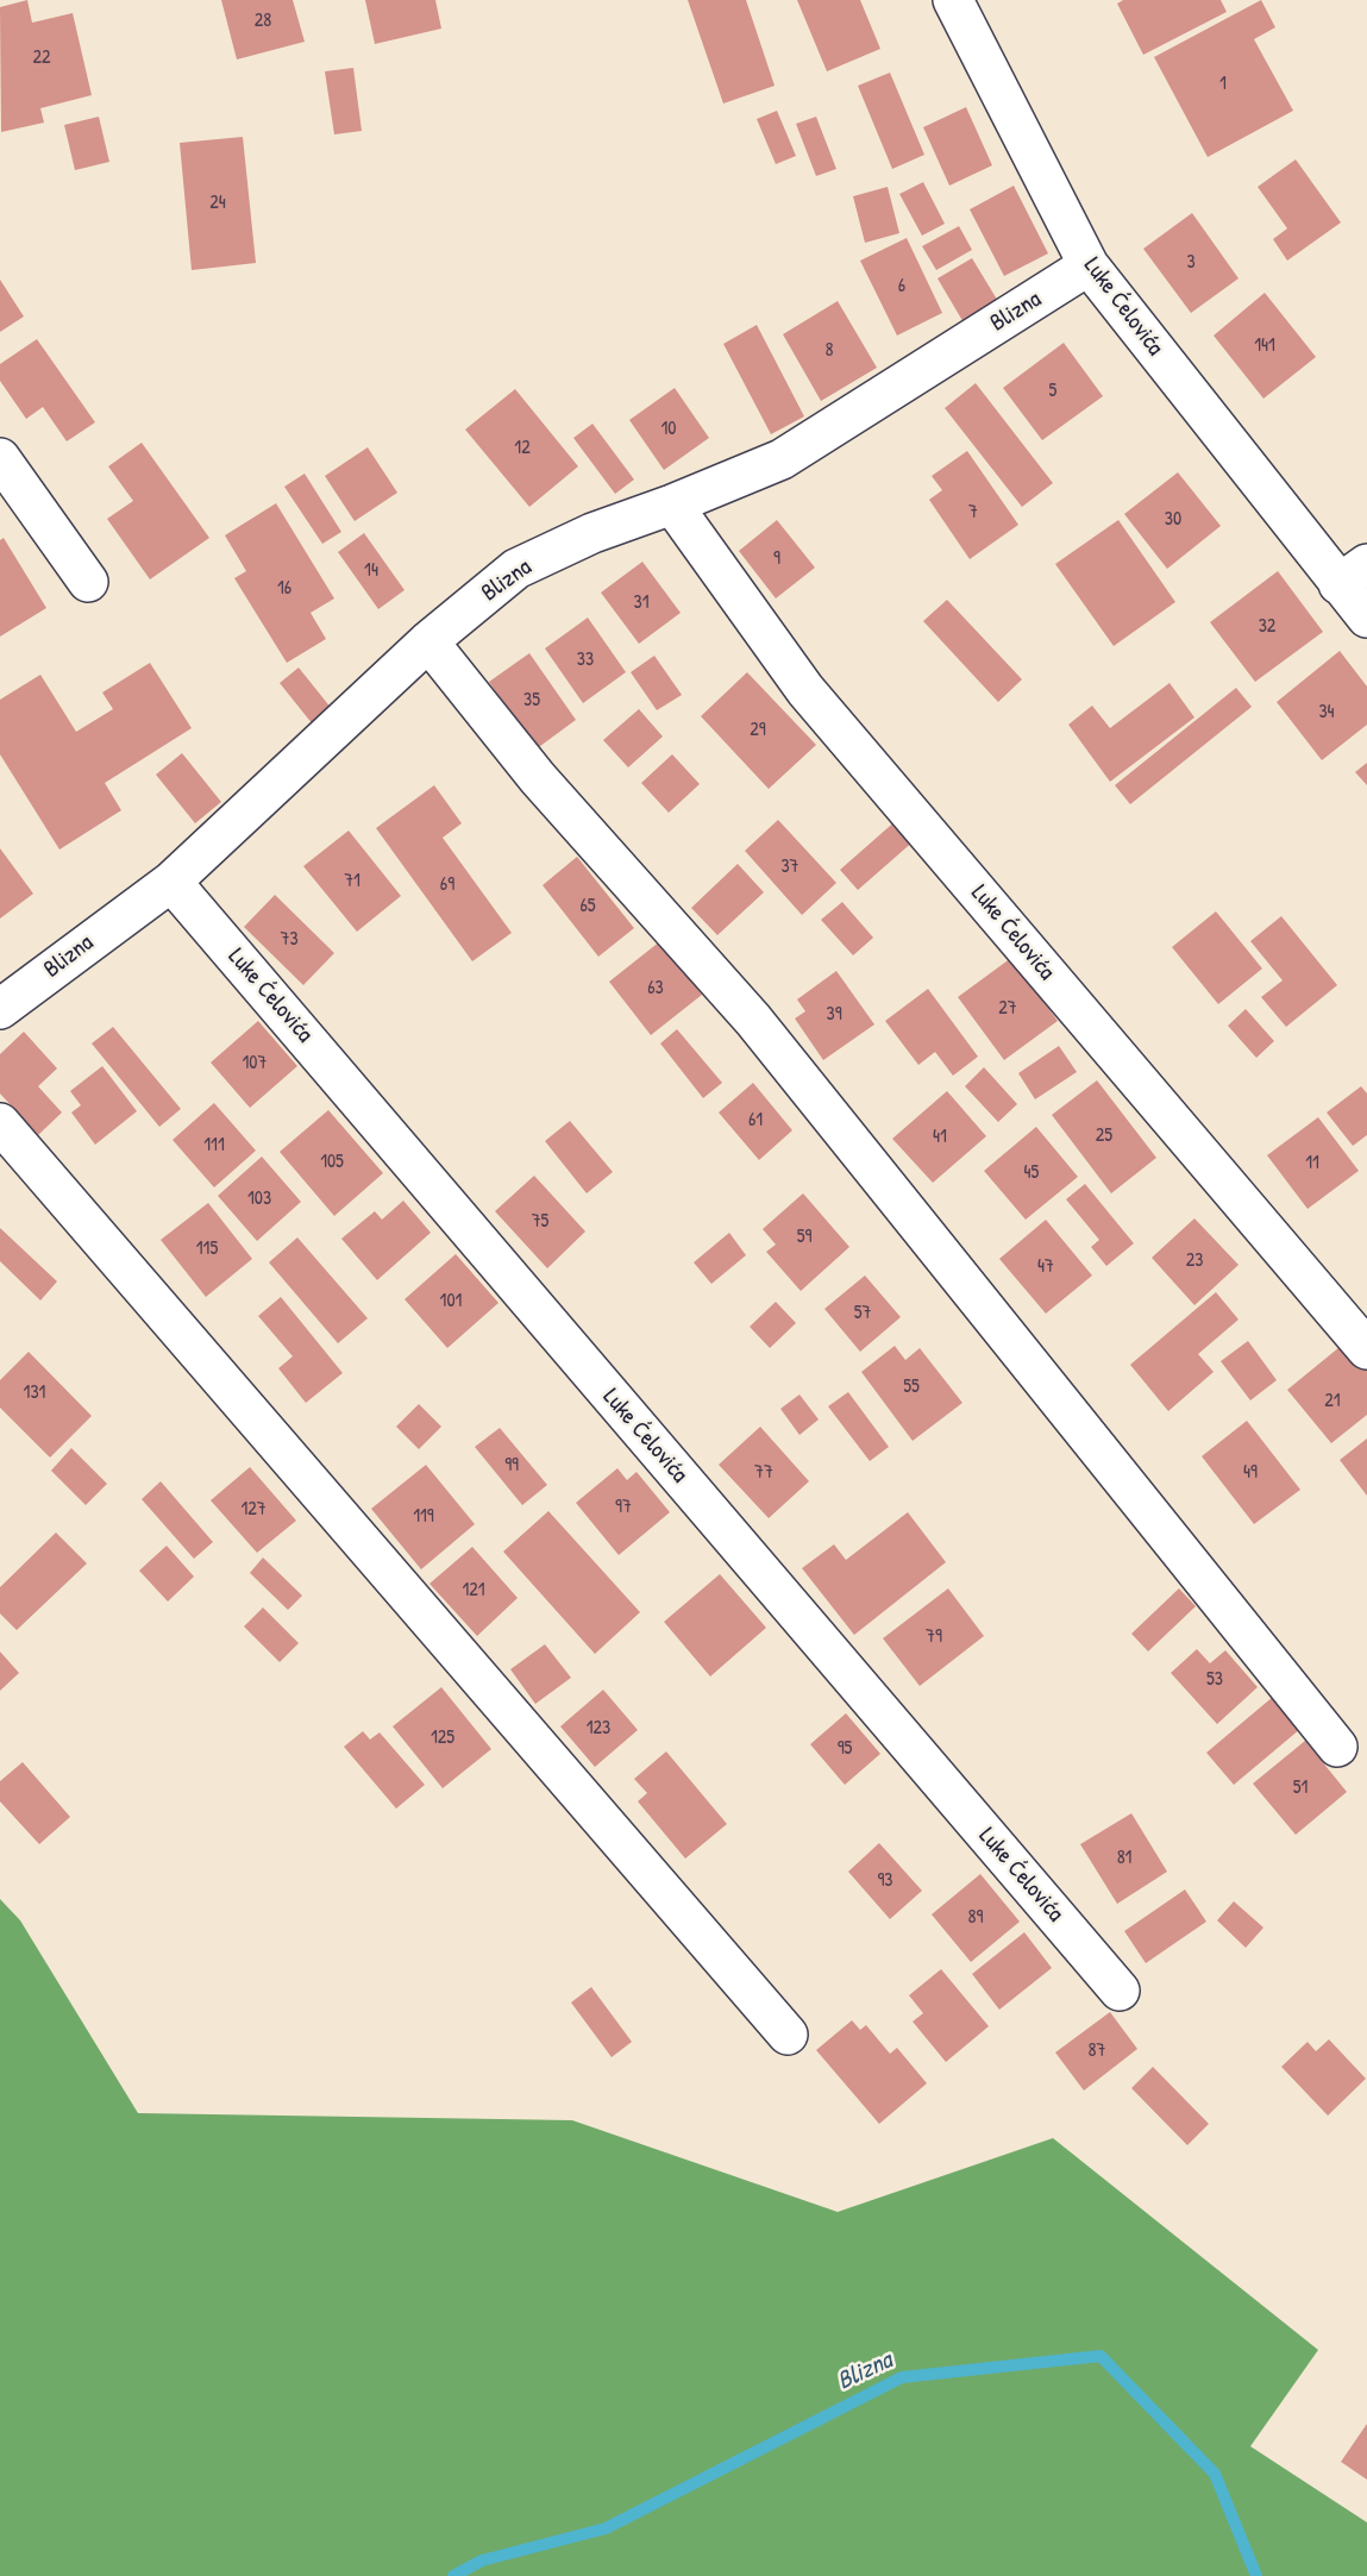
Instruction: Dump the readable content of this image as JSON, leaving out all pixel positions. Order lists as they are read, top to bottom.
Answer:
{
  "streets": {
    "street": ["Luke Ćelovića", "Blizna"]
  },
  "crossings": [
    ["Luke Ćelovića", "Blizna"]
  ],
  "water": ["Blizna"],
  "house_numbers": [
    "28",
    "22",
    "1",
    "24",
    "3",
    "6",
    "141",
    "8",
    "5",
    "10",
    "12",
    "7",
    "30",
    "9",
    "14",
    "16",
    "31",
    "32",
    "33",
    "35",
    "34",
    "29",
    "37",
    "71",
    "69",
    "65",
    "73",
    "63",
    "27",
    "39",
    "107",
    "61",
    "25",
    "41",
    "111",
    "105",
    "11",
    "45",
    "103",
    "75",
    "59",
    "115",
    "23",
    "47",
    "101",
    "57",
    "55",
    "131",
    "21",
    "99",
    "77",
    "49",
    "97",
    "127",
    "119",
    "121",
    "79",
    "53",
    "123",
    "125",
    "95",
    "51",
    "81",
    "93",
    "89",
    "87"
  ]
}
